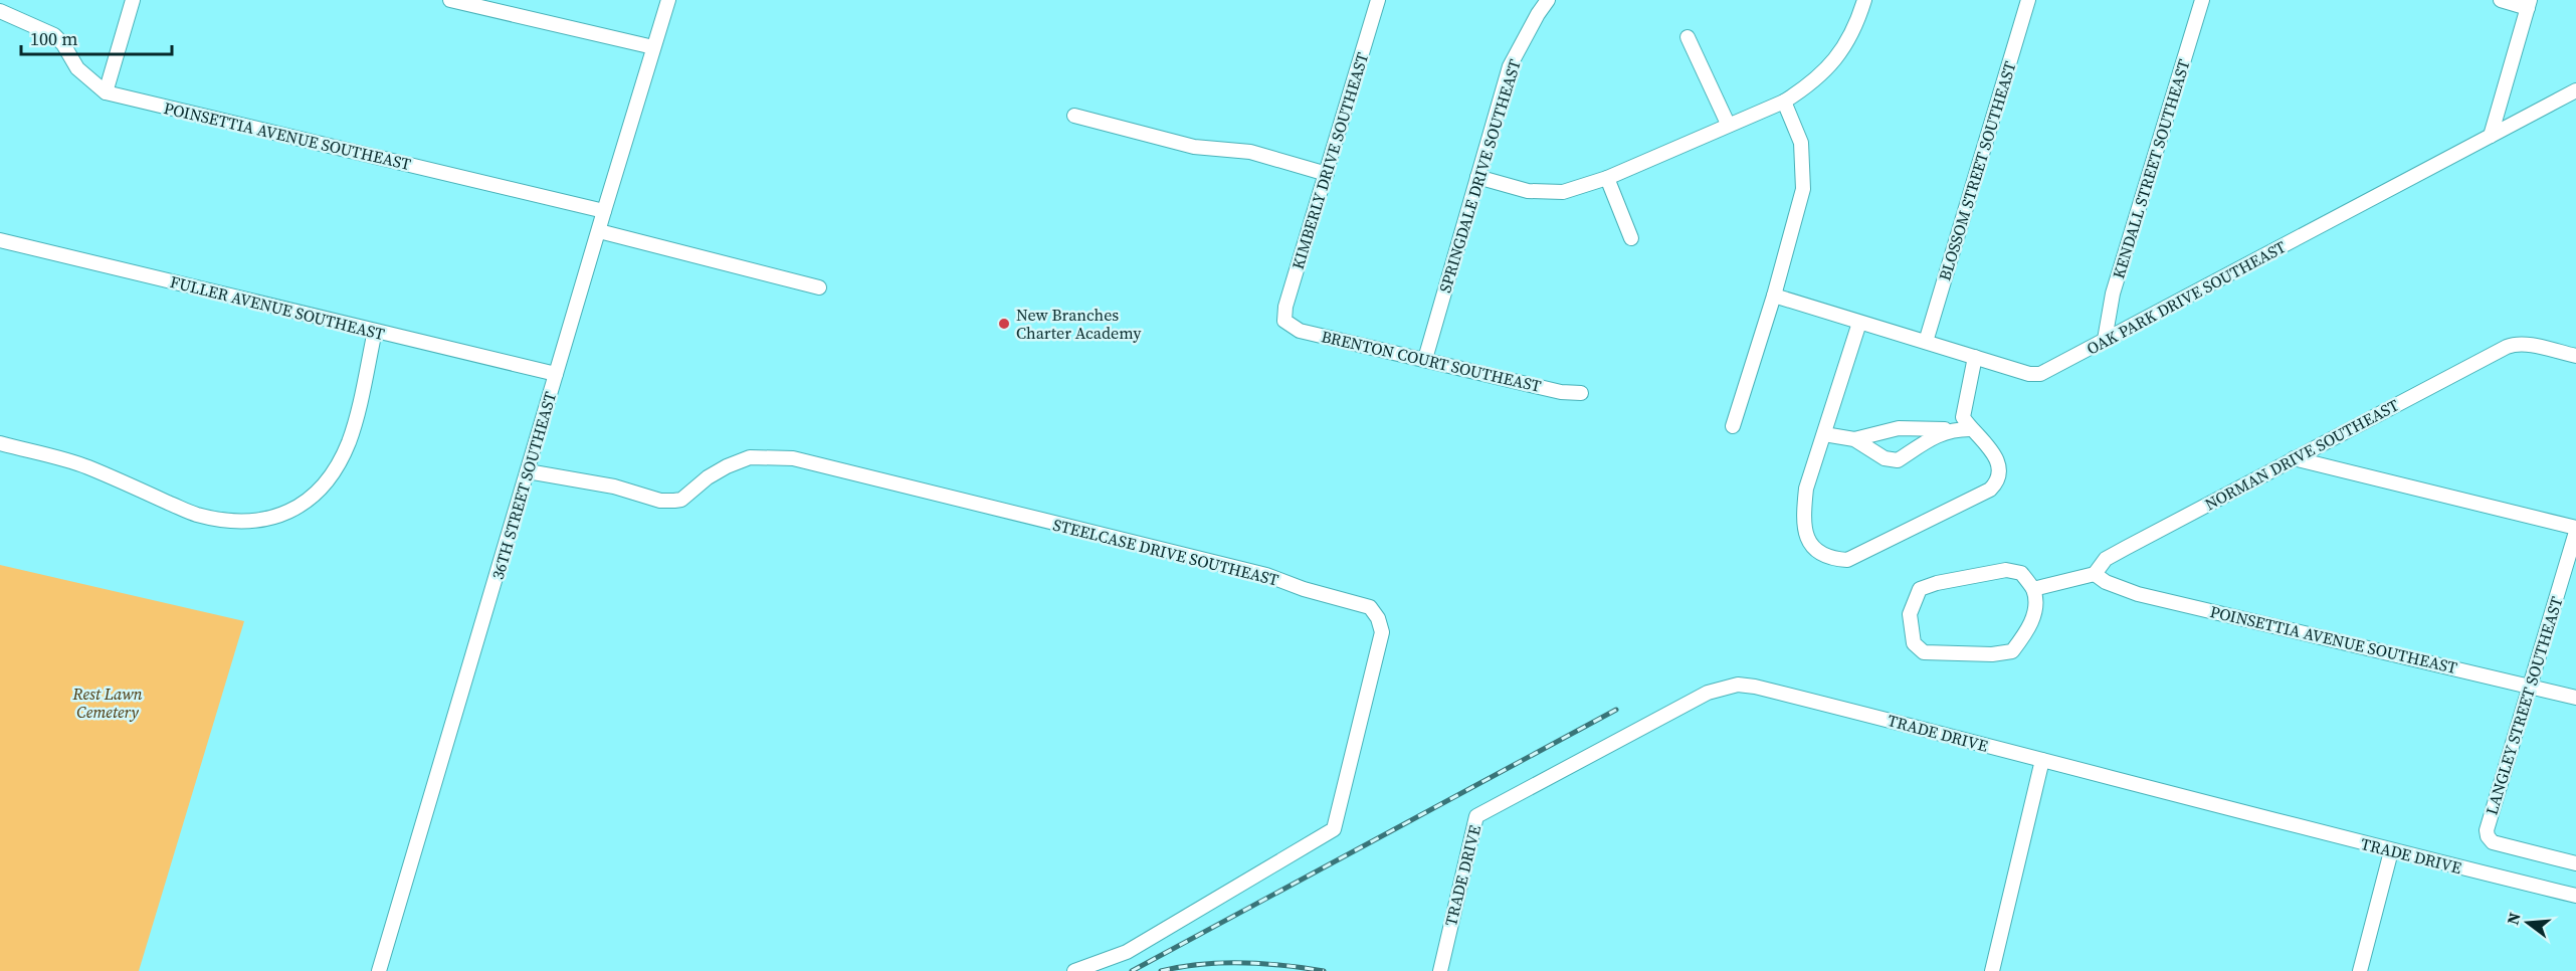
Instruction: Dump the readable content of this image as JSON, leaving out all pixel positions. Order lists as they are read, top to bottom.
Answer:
{
  "streets": {
    "street": [
      "POINSETTIA AVENUE SOUTHEAST",
      "KIMBERLY DRIVE SOUTHEAST",
      "KENDALL STREET SOUTHEAST",
      "BLOSSOM STREET SOUTHEAST",
      "SPRINGDALE DRIVE SOUTHEAST",
      "OAK PARK DRIVE SOUTHEAST",
      "FULLER AVENUE SOUTHEAST",
      "BRENTON COURT SOUTHEAST",
      "NORMAN DRIVE SOUTHEAST",
      "36TH STREET SOUTHEAST",
      "STEELCASE DRIVE SOUTHEAST",
      "LANGLEY STREET SOUTHEAST",
      "TRADE DRIVE"
    ]
  },
  "crossings": [
    ["POINSETTIA AVENUE SOUTHEAST", "NORMAN DRIVE SOUTHEAST"],
    ["POINSETTIA AVENUE SOUTHEAST", "36TH STREET SOUTHEAST"],
    ["POINSETTIA AVENUE SOUTHEAST", "LANGLEY STREET SOUTHEAST"],
    ["KIMBERLY DRIVE SOUTHEAST", "BRENTON COURT SOUTHEAST"],
    ["KENDALL STREET SOUTHEAST", "OAK PARK DRIVE SOUTHEAST"],
    ["BLOSSOM STREET SOUTHEAST", "OAK PARK DRIVE SOUTHEAST"],
    ["SPRINGDALE DRIVE SOUTHEAST", "BRENTON COURT SOUTHEAST"],
    ["FULLER AVENUE SOUTHEAST", "36TH STREET SOUTHEAST"],
    ["36TH STREET SOUTHEAST", "STEELCASE DRIVE SOUTHEAST"]
  ],
  "parks": ["Rest Lawn Cemetery"],
  "places": ["New Branches Charter Academy"],
  "scale_bar": "100 m",
  "north": "left"
}
